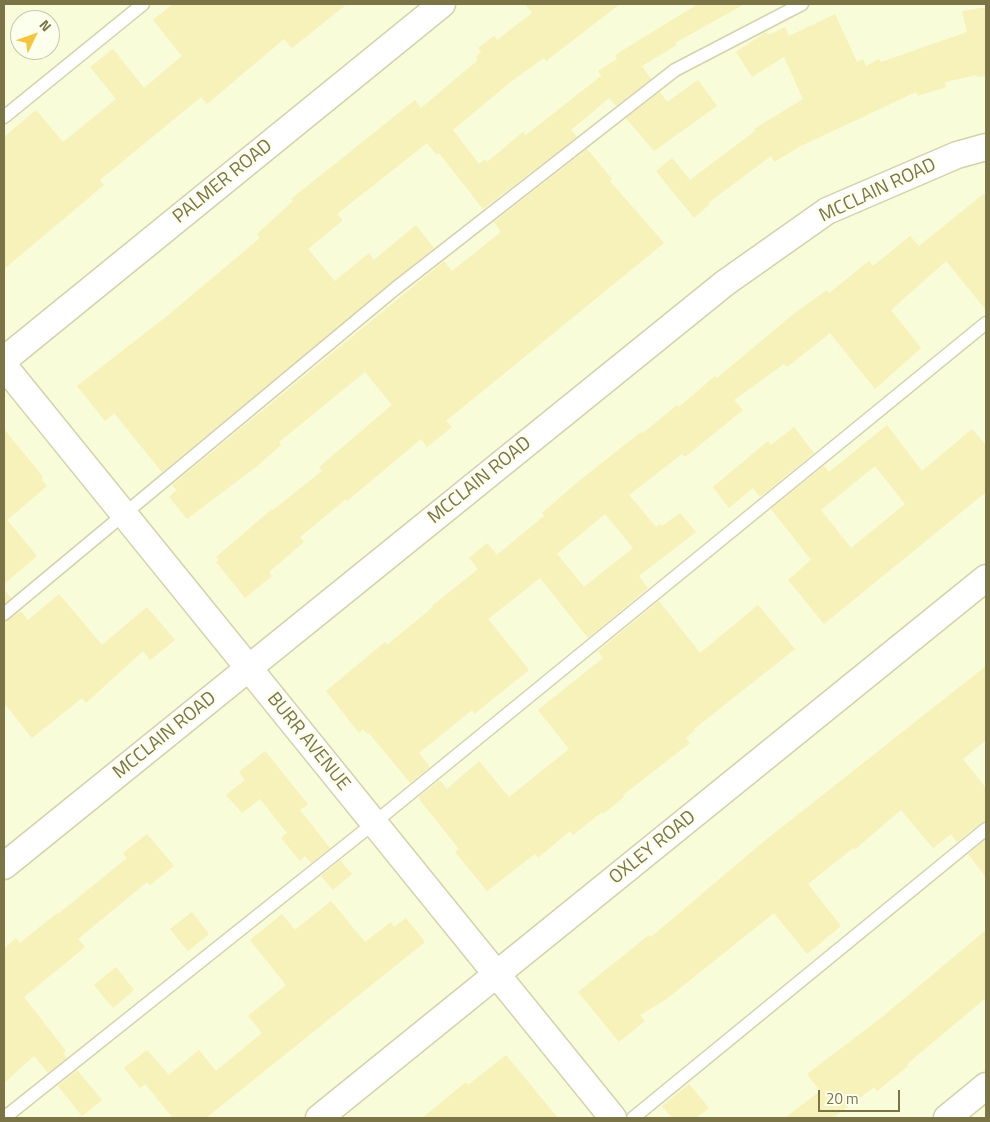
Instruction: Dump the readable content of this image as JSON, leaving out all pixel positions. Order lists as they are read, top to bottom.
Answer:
{
  "streets": {
    "street": [
      "PALMER ROAD",
      "MCCLAIN ROAD",
      "BURR AVENUE",
      "OXLEY ROAD"
    ]
  },
  "crossings": [
    ["MCCLAIN ROAD", "BURR AVENUE"],
    ["BURR AVENUE", "OXLEY ROAD"]
  ],
  "scale_bar": "20 m",
  "north": "top right"
}
